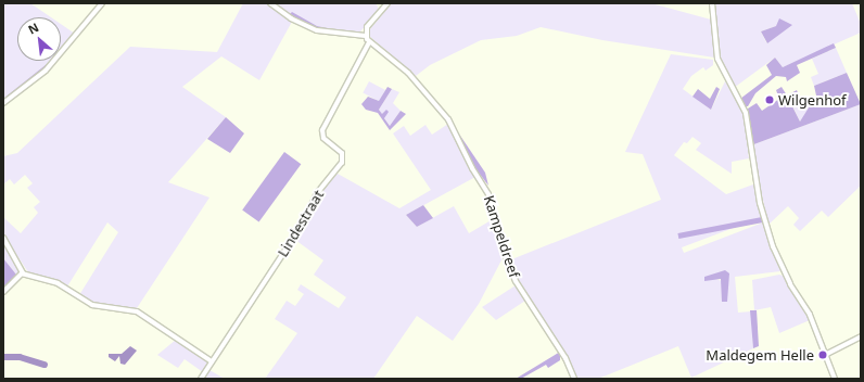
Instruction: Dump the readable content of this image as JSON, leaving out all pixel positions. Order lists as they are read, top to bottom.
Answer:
{
  "streets": {
    "street": ["Lindestraat", "Kampeldreef"]
  },
  "crossings": [
    ["Lindestraat", "Kampeldreef"]
  ],
  "places": ["Wilgenhof", "Maldegem Helle"],
  "north": "top left"
}
